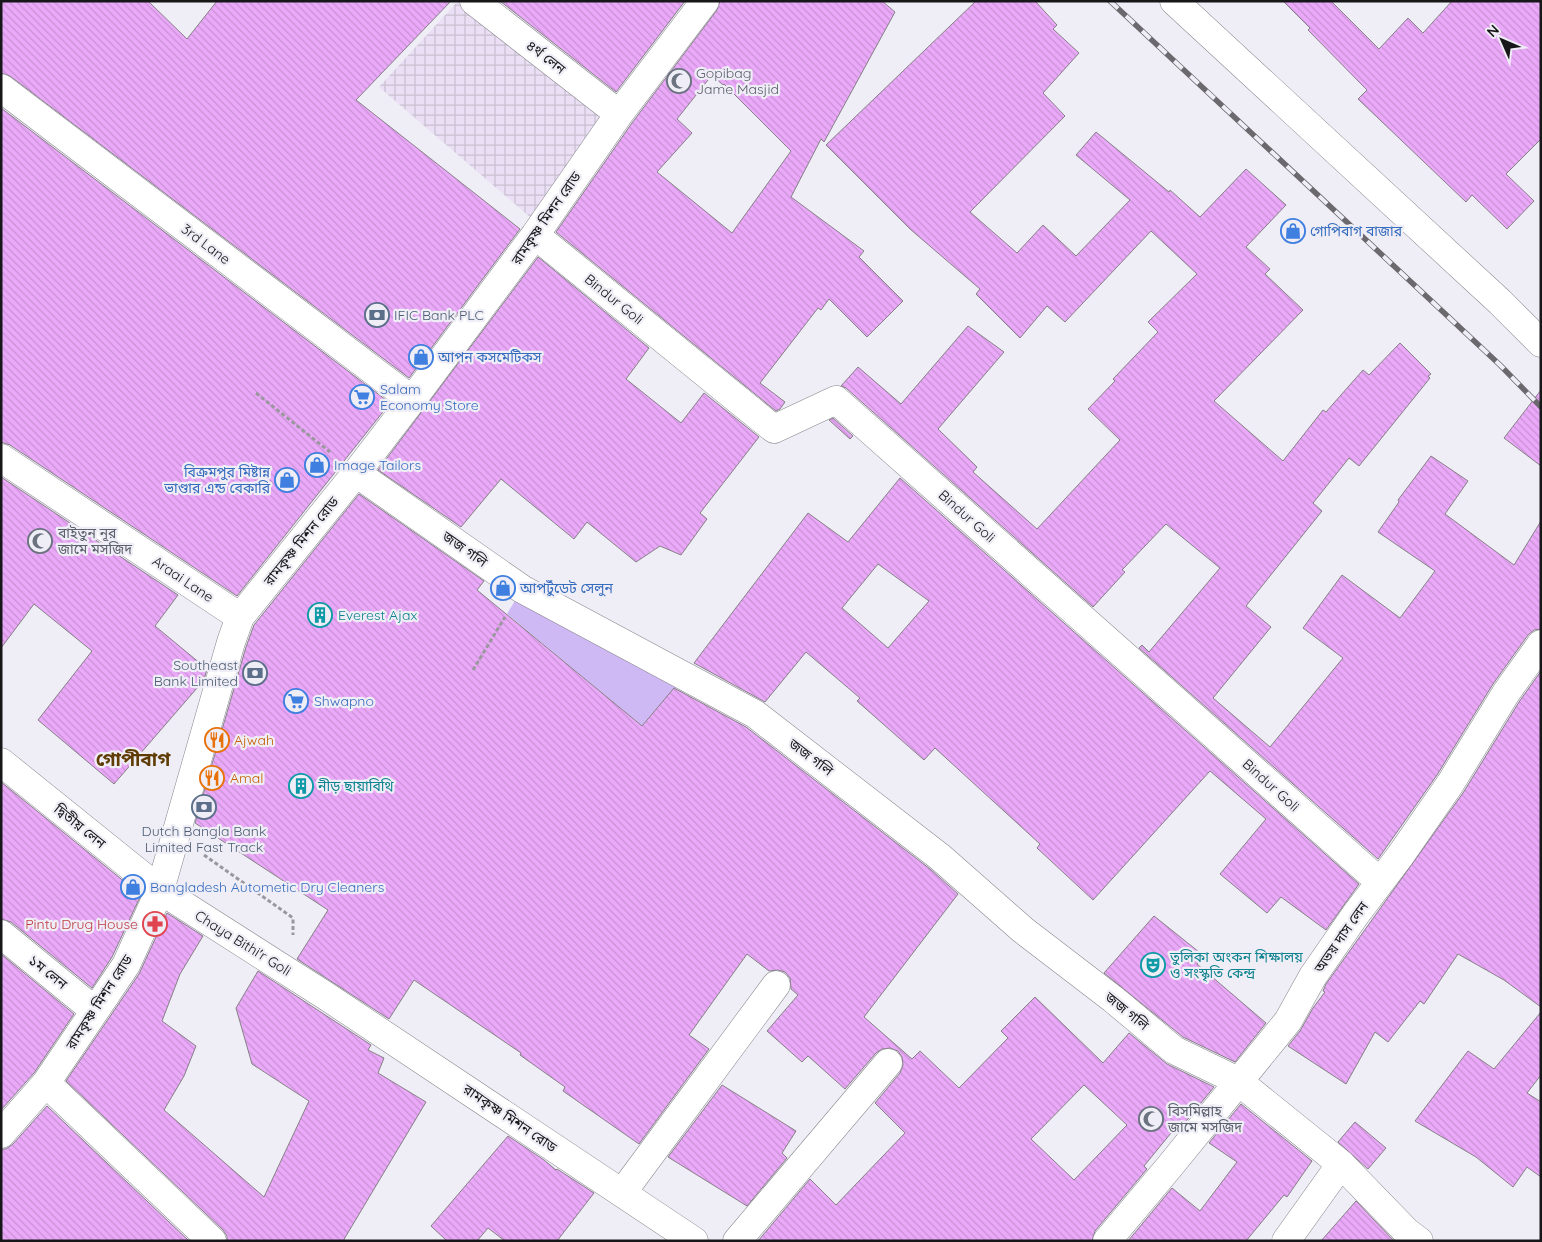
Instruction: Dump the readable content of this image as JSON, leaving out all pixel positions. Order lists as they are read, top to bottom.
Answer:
{
  "streets": {
    "street": [
      "৪র্থ লেন",
      "রামকৃষ্ণ মিশন রোড",
      "3rd Lane",
      "Bindur Goli",
      "জজ গলি",
      "Araai Lane",
      "দ্বিতীয় লেন",
      "অভয় দাস লেন",
      "Chaya Bithi'r Goli",
      "১ম লেন"
    ]
  },
  "crossings": [
    ["৪র্থ লেন", "রামকৃষ্ণ মিশন রোড"],
    ["রামকৃষ্ণ মিশন রোড", "3rd Lane"],
    ["রামকৃষ্ণ মিশন রোড", "Bindur Goli"],
    ["রামকৃষ্ণ মিশন রোড", "জজ গলি"],
    ["রামকৃষ্ণ মিশন রোড", "Araai Lane"],
    ["রামকৃষ্ণ মিশন রোড", "দ্বিতীয় লেন"],
    ["রামকৃষ্ণ মিশন রোড", "Chaya Bithi'r Goli"],
    ["রামকৃষ্ণ মিশন রোড", "১ম লেন"],
    ["Bindur Goli", "অভয় দাস লেন"],
    ["জজ গলি", "অভয় দাস লেন"],
    ["দ্বিতীয় লেন", "Chaya Bithi'r Goli"]
  ],
  "districts": ["গোপীবাগ"],
  "places": {
    "mosque": ["Gopibag Jame Masjid", "বাইতুন নূর জামে মসজিদ", "বিসমিল্লাহ জামে মসজিদ"],
    "shop": [
      "গোপিবাগ বাজার",
      "আপন কসমেটিকস",
      "Image Tailors",
      "বিক্রমপুর মিষ্টান্ন ভাণ্ডার এন্ড বেকারি",
      "আপটুঁডেট সেলুন",
      "Bangladesh Autometic Dry Cleaners"
    ],
    "bank": ["IFIC Bank PLC", "Southeast Bank Limited", "Dutch Bangla Bank Limited Fast Track"],
    "supermarket": ["Salam Economy Store", "Shwapno"],
    "building": ["Everest Ajax", "নীড় ছায়াবিথি"],
    "restaurant": ["Ajwah", "Amal"],
    "pharmacy": ["Pintu Drug House"],
    "theatre": ["তুলিকা অংকন শিক্ষালয় ও সংস্কৃতি কেন্দ্র"]
  },
  "north": "top left"
}
